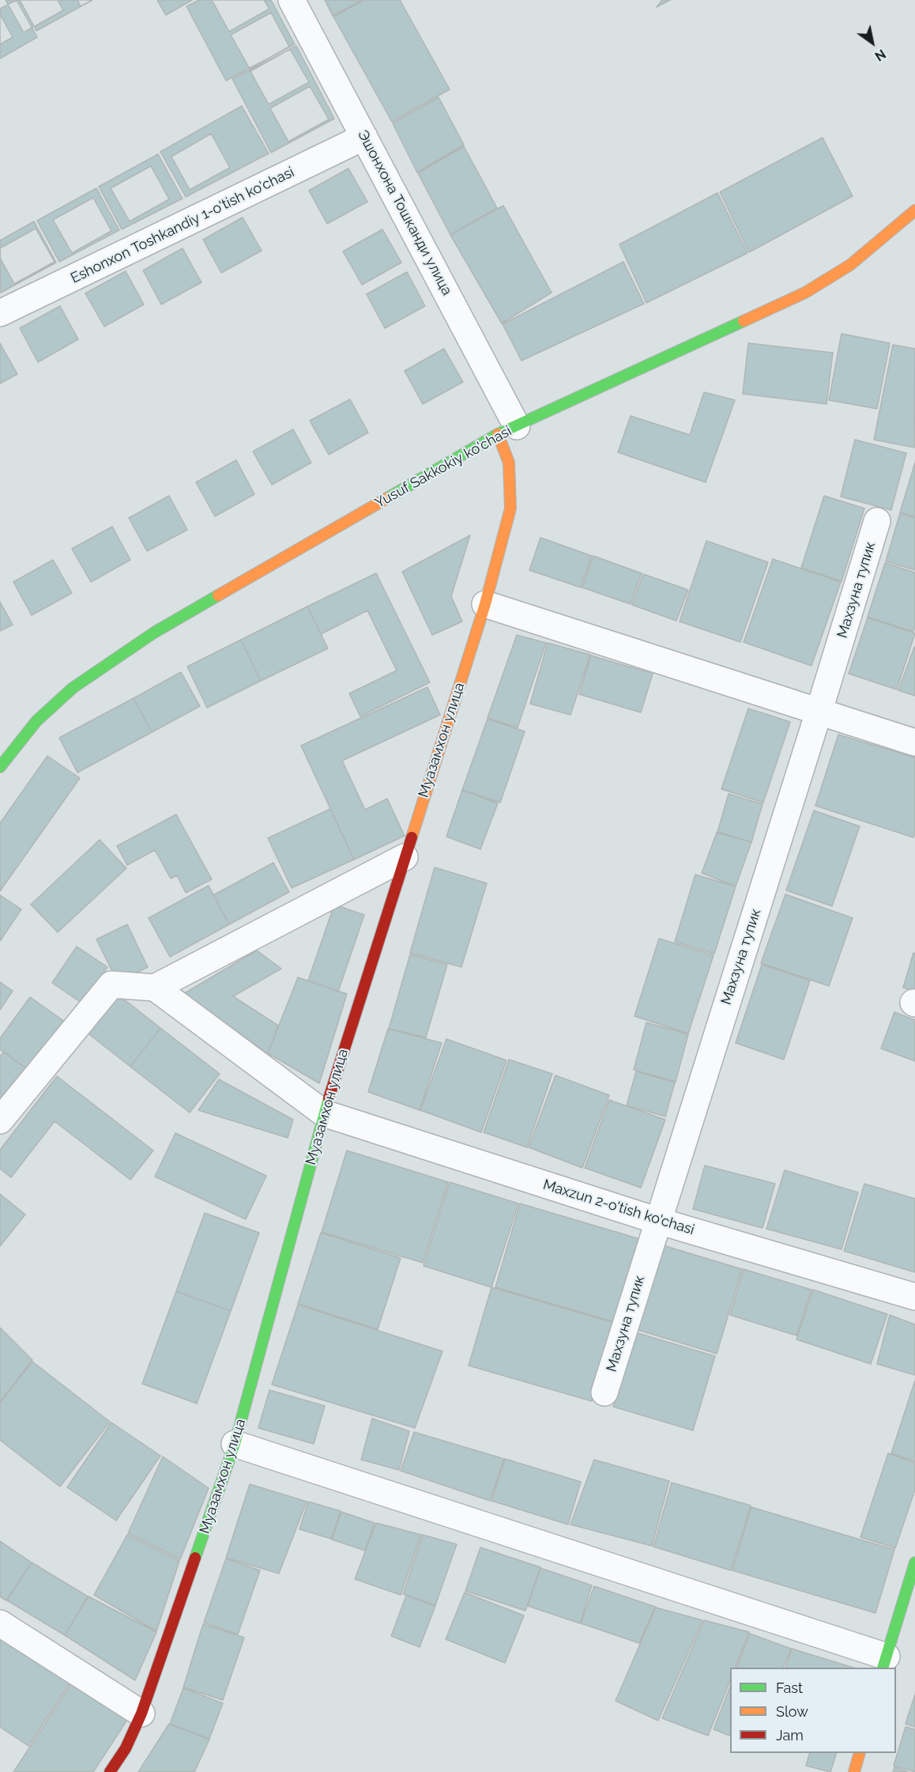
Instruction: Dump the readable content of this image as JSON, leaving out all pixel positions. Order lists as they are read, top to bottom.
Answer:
{
  "streets": {
    "street": [
      "Эшонхона Тошканди улица",
      "Eshonxon Toshkandiy 1-o'tish ko'chasi",
      "Yusuf Sakkokiy ko'chasi",
      "Махзуна тупик",
      "Муазамхон улица",
      "Maxzun 2-o'tish ko'chasi"
    ]
  },
  "crossings": [
    ["Эшонхона Тошканди улица", "Eshonxon Toshkandiy 1-o'tish ko'chasi"],
    ["Эшонхона Тошканди улица", "Yusuf Sakkokiy ko'chasi"],
    ["Эшонхона Тошканди улица", "Муазамхон улица"],
    ["Yusuf Sakkokiy ko'chasi", "Муазамхон улица"],
    ["Махзуна тупик", "Maxzun 2-o'tish ko'chasi"],
    ["Муазамхон улица", "Maxzun 2-o'tish ko'chasi"]
  ],
  "legend": ["Fast", "Slow", "Jam"],
  "north": "bottom right"
}
